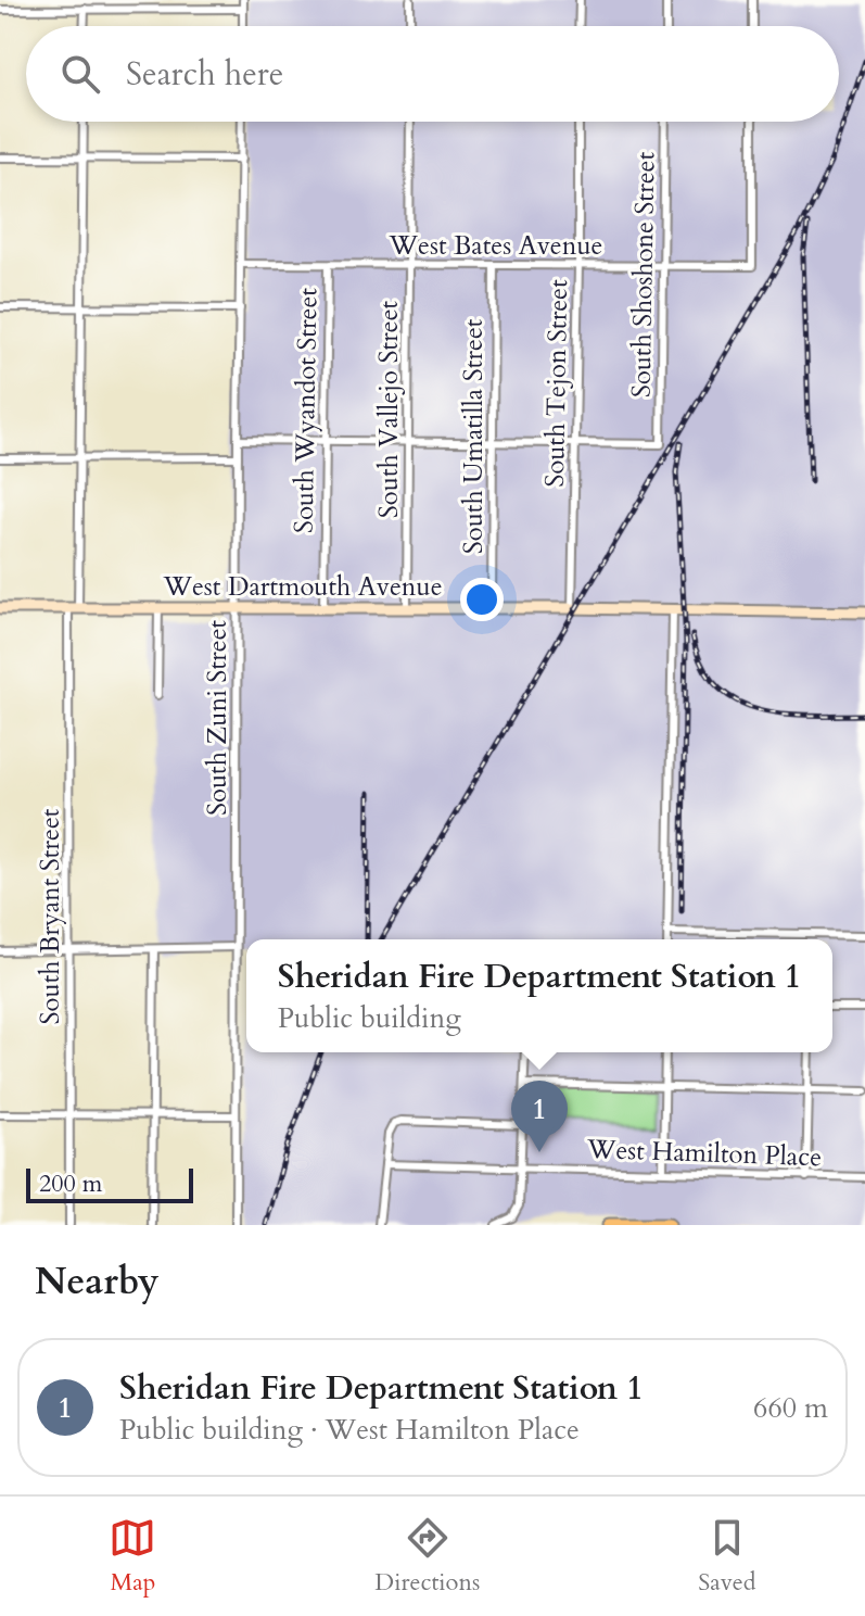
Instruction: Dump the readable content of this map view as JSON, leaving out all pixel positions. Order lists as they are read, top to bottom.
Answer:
{
  "streets": {
    "main road": ["West Dartmouth Avenue"],
    "street": [
      "West Bates Avenue",
      "South Shoshone Street",
      "South Tejon Street",
      "South Vallejo Street",
      "South Wyandot Street",
      "South Umatilla Street",
      "South Zuni Street",
      "South Bryant Street",
      "West Hamilton Place"
    ]
  },
  "crossings": [
    ["West Bates Avenue", "South Shoshone Street"],
    ["West Bates Avenue", "South Tejon Street"],
    ["West Bates Avenue", "South Vallejo Street"],
    ["West Bates Avenue", "South Wyandot Street"],
    ["West Bates Avenue", "South Umatilla Street"],
    ["West Bates Avenue", "South Zuni Street"],
    ["South Shoshone Street", "South Tejon Street"],
    ["South Tejon Street", "West Dartmouth Avenue"],
    ["South Vallejo Street", "West Dartmouth Avenue"],
    ["South Wyandot Street", "West Dartmouth Avenue"],
    ["South Umatilla Street", "West Dartmouth Avenue"],
    ["West Dartmouth Avenue", "South Zuni Street"],
    ["West Dartmouth Avenue", "South Bryant Street"]
  ],
  "scale_bar": "200 m",
  "page": {
    "search": "Search here",
    "popup": ["Sheridan Fire Department Station 1", "Public building"],
    "pins": "1",
    "scale": "200 m",
    "heading": "Nearby",
    "list": [
      {
        "mark": "1",
        "name": "Sheridan Fire Department Station 1",
        "note": "Public building · West Hamilton Place",
        "value": "660 m"
      }
    ],
    "nav": ["Map", "Directions", "Saved"]
  }
}
